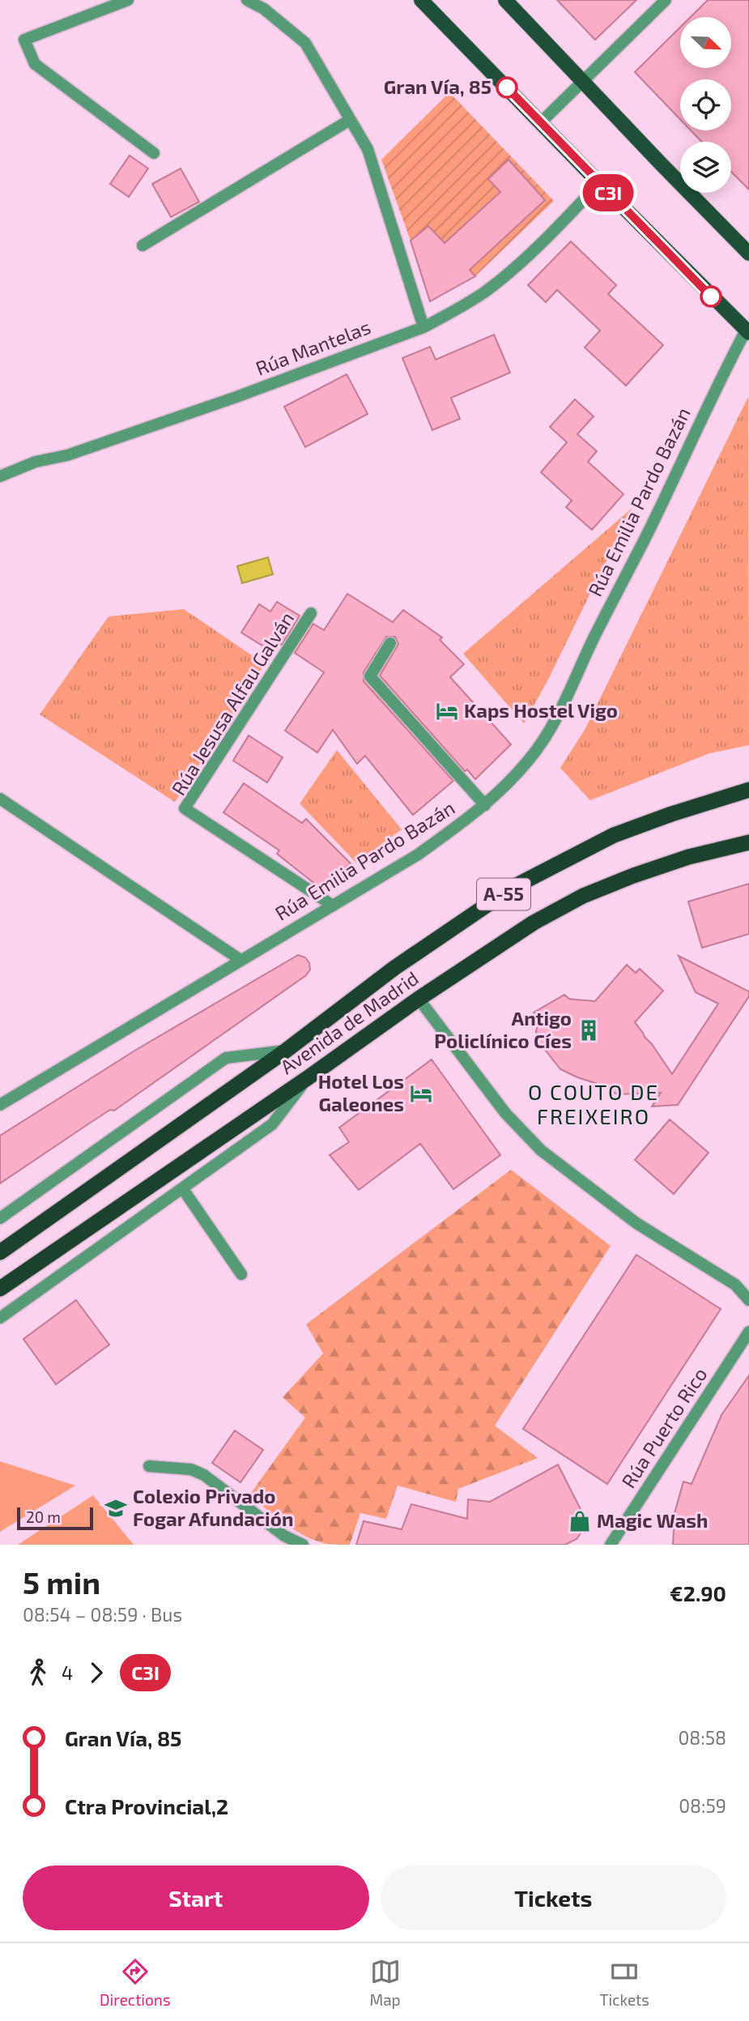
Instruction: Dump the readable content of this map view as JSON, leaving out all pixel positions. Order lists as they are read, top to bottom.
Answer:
{
  "streets": {
    "highway": ["A-55", "Avenida de Madrid"],
    "street": [
      "Rúa Mantelas",
      "Rúa Emilia Pardo Bazán",
      "Rúa Jesusa Alfau Galván",
      "Rúa Puerto Rico"
    ]
  },
  "crossings": [
    ["Rúa Emilia Pardo Bazán", "Rúa Jesusa Alfau Galván"]
  ],
  "districts": ["O COUTO DE FREIXEIRO"],
  "places": {
    "other": ["Gran Vía, 85"],
    "hotel": ["Kaps Hostel Vigo", "Hotel Los Galeones"],
    "building": ["Antigo Policlínico Cíes"],
    "school or university": ["Colexio Privado Fogar Afundación"],
    "shop": ["Magic Wash"]
  },
  "lines": ["bus line C3I"],
  "scale_bar": "20 m",
  "north": "bottom right",
  "page": {
    "on_map": "C3I",
    "scale": "20 m",
    "heading": ["5 min", "08:54 – 08:59 · Bus", "€2.90"],
    "legs": ["4", "C3I"],
    "list": [
      {
        "name": "Gran Vía, 85",
        "value": "08:58"
      },
      {
        "name": "Ctra Provincial,2",
        "value": "08:59"
      }
    ],
    "buttons": ["Start", "Tickets"],
    "tabs": ["Directions", "Map", "Tickets"]
  }
}
